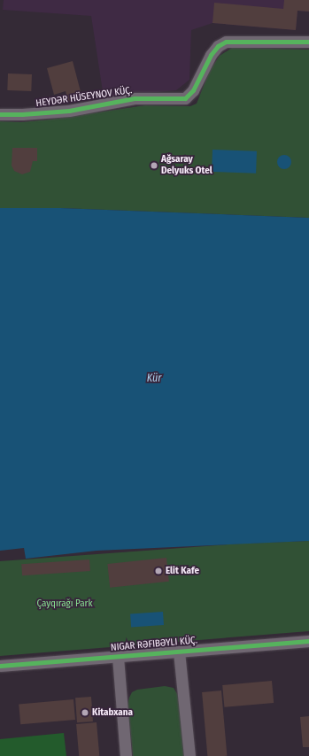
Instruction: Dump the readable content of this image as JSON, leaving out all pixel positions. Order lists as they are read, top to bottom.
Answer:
{
  "streets": {
    "street": ["HEYDƏR HÜSEYNOV KÜÇ.", "NIGAR RƏFIBƏYLI KÜÇ."]
  },
  "water": ["Kür"],
  "parks": ["Çayqırağı Park"],
  "places": ["Ağsaray Delyuks Otel", "Elit Kafe", "Kitabxana"]
}
